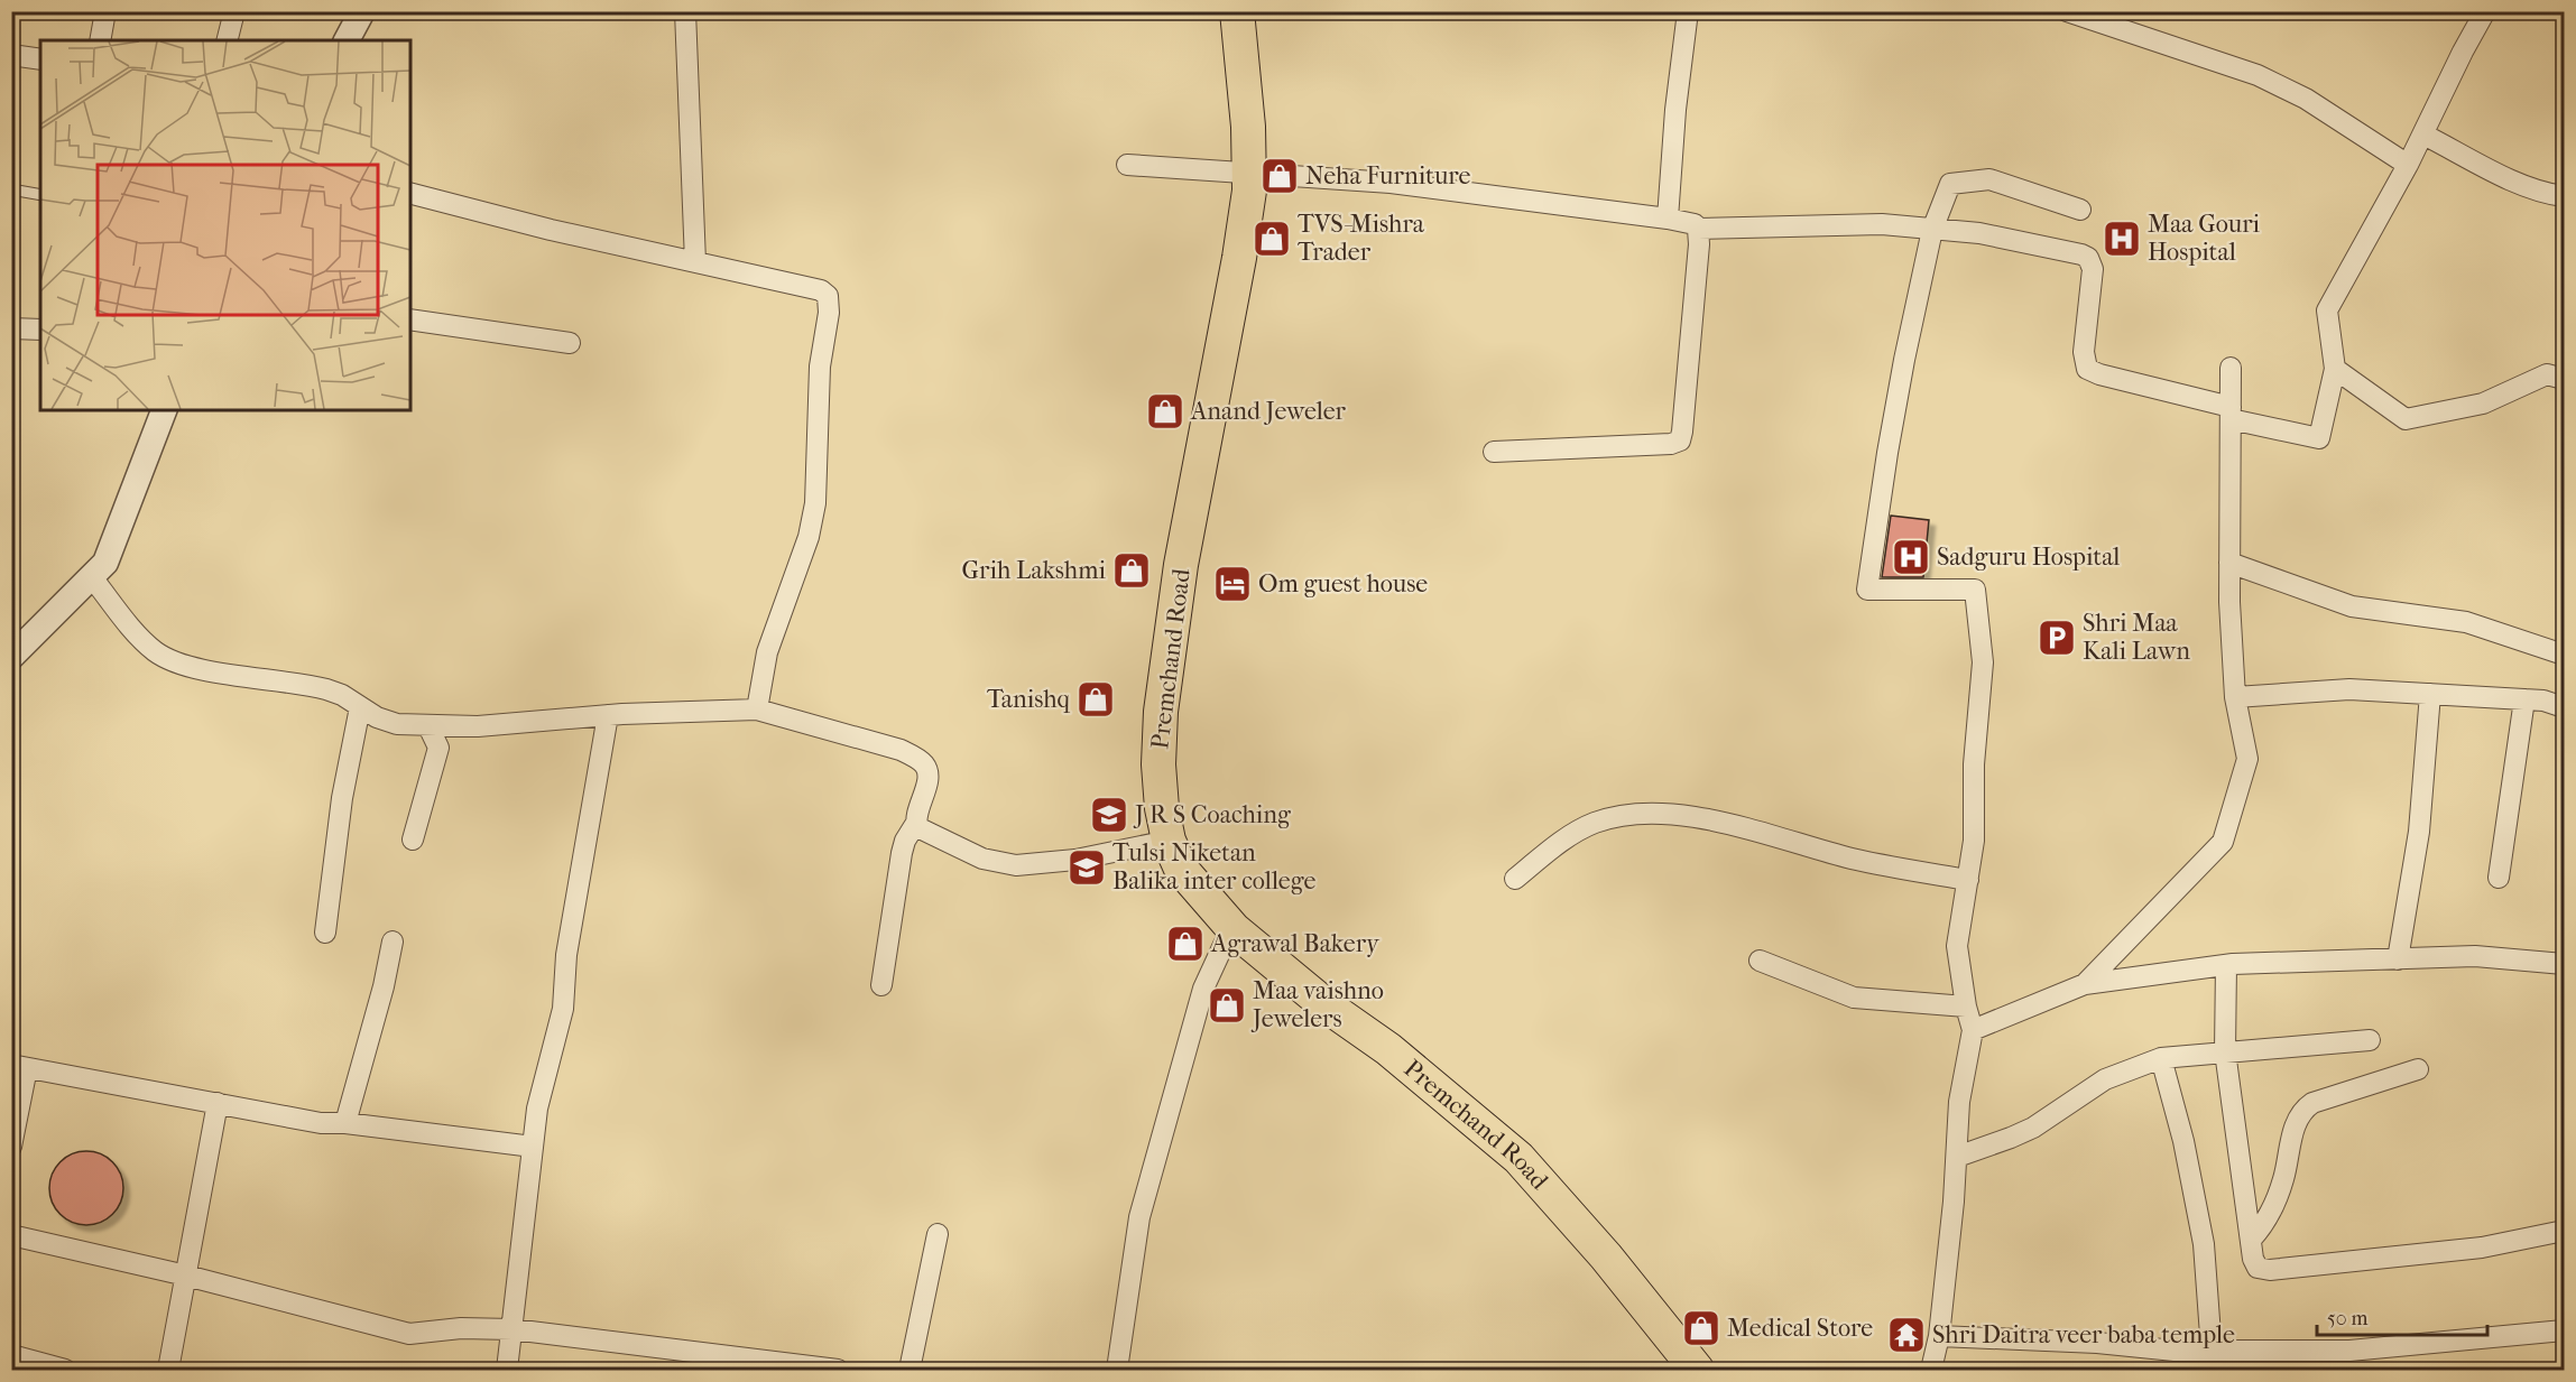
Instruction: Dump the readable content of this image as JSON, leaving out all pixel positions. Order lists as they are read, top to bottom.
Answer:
{
  "streets": {
    "highway": ["Premchand Road"]
  },
  "places": {
    "shop": [
      "Neha Furniture",
      "TVS-Mishra Trader",
      "Anand Jeweler",
      "Grih Lakshmi",
      "Tanishq",
      "Agrawal Bakery",
      "Maa vaishno Jewelers",
      "Medical Store"
    ],
    "hospital": ["Maa Gouri Hospital", "Sadguru Hospital"],
    "hotel": ["Om guest house"],
    "parking": ["Shri Maa Kali Lawn"],
    "school or university": ["J R S Coaching", "Tulsi Niketan Balika inter college"],
    "temple": ["Shri Daitra veer baba temple"]
  },
  "scale_bar": "50 m"
}
